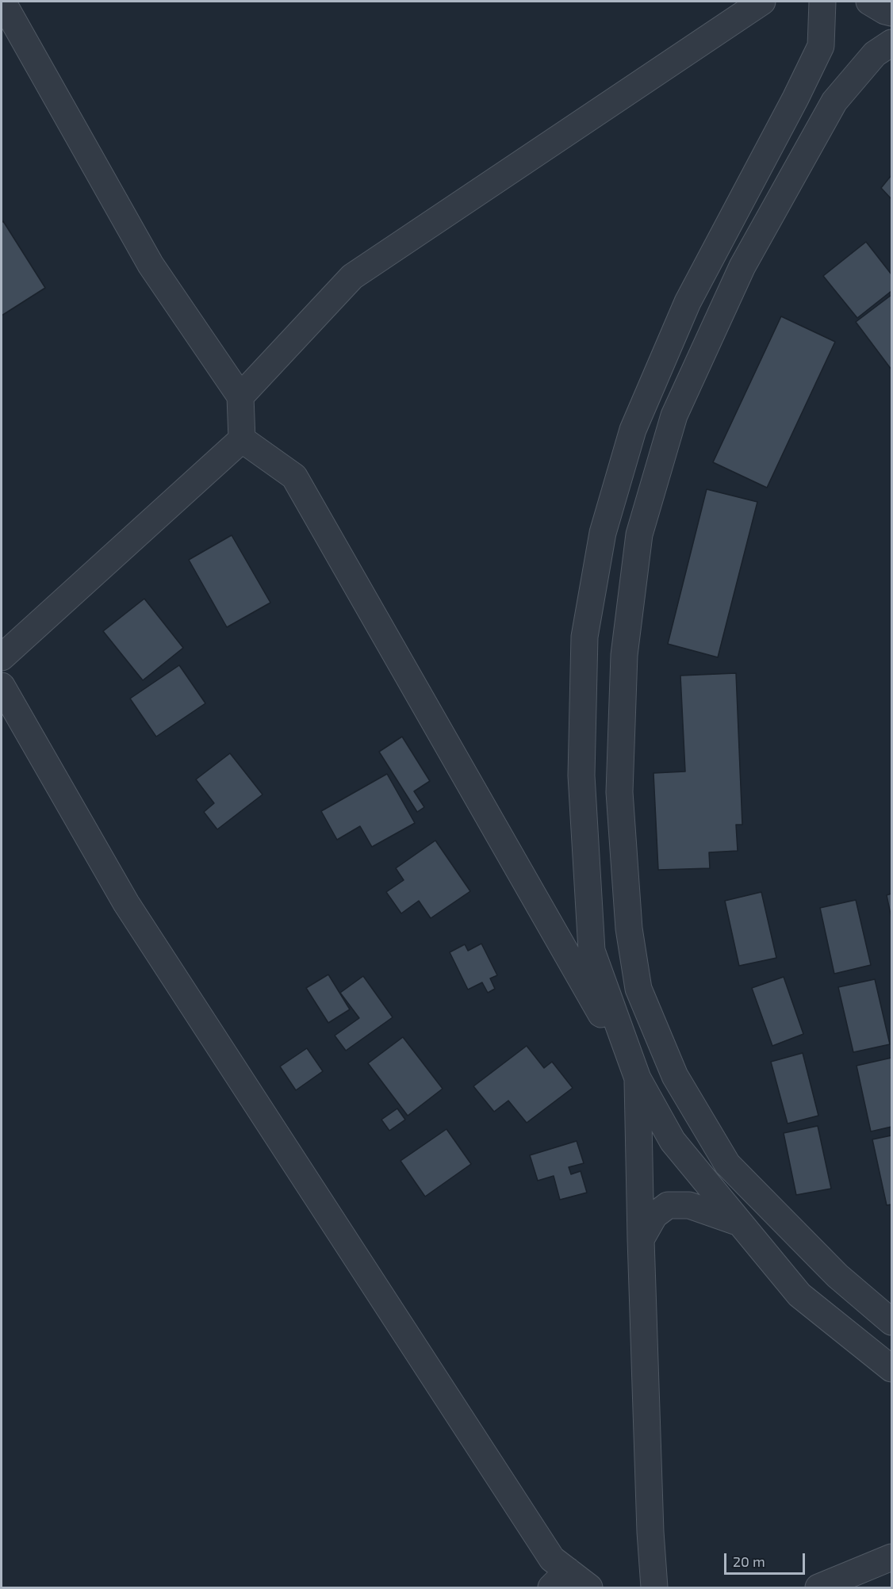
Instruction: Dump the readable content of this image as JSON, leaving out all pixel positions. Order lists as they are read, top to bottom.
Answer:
{
  "scale_bar": "20 m"
}
